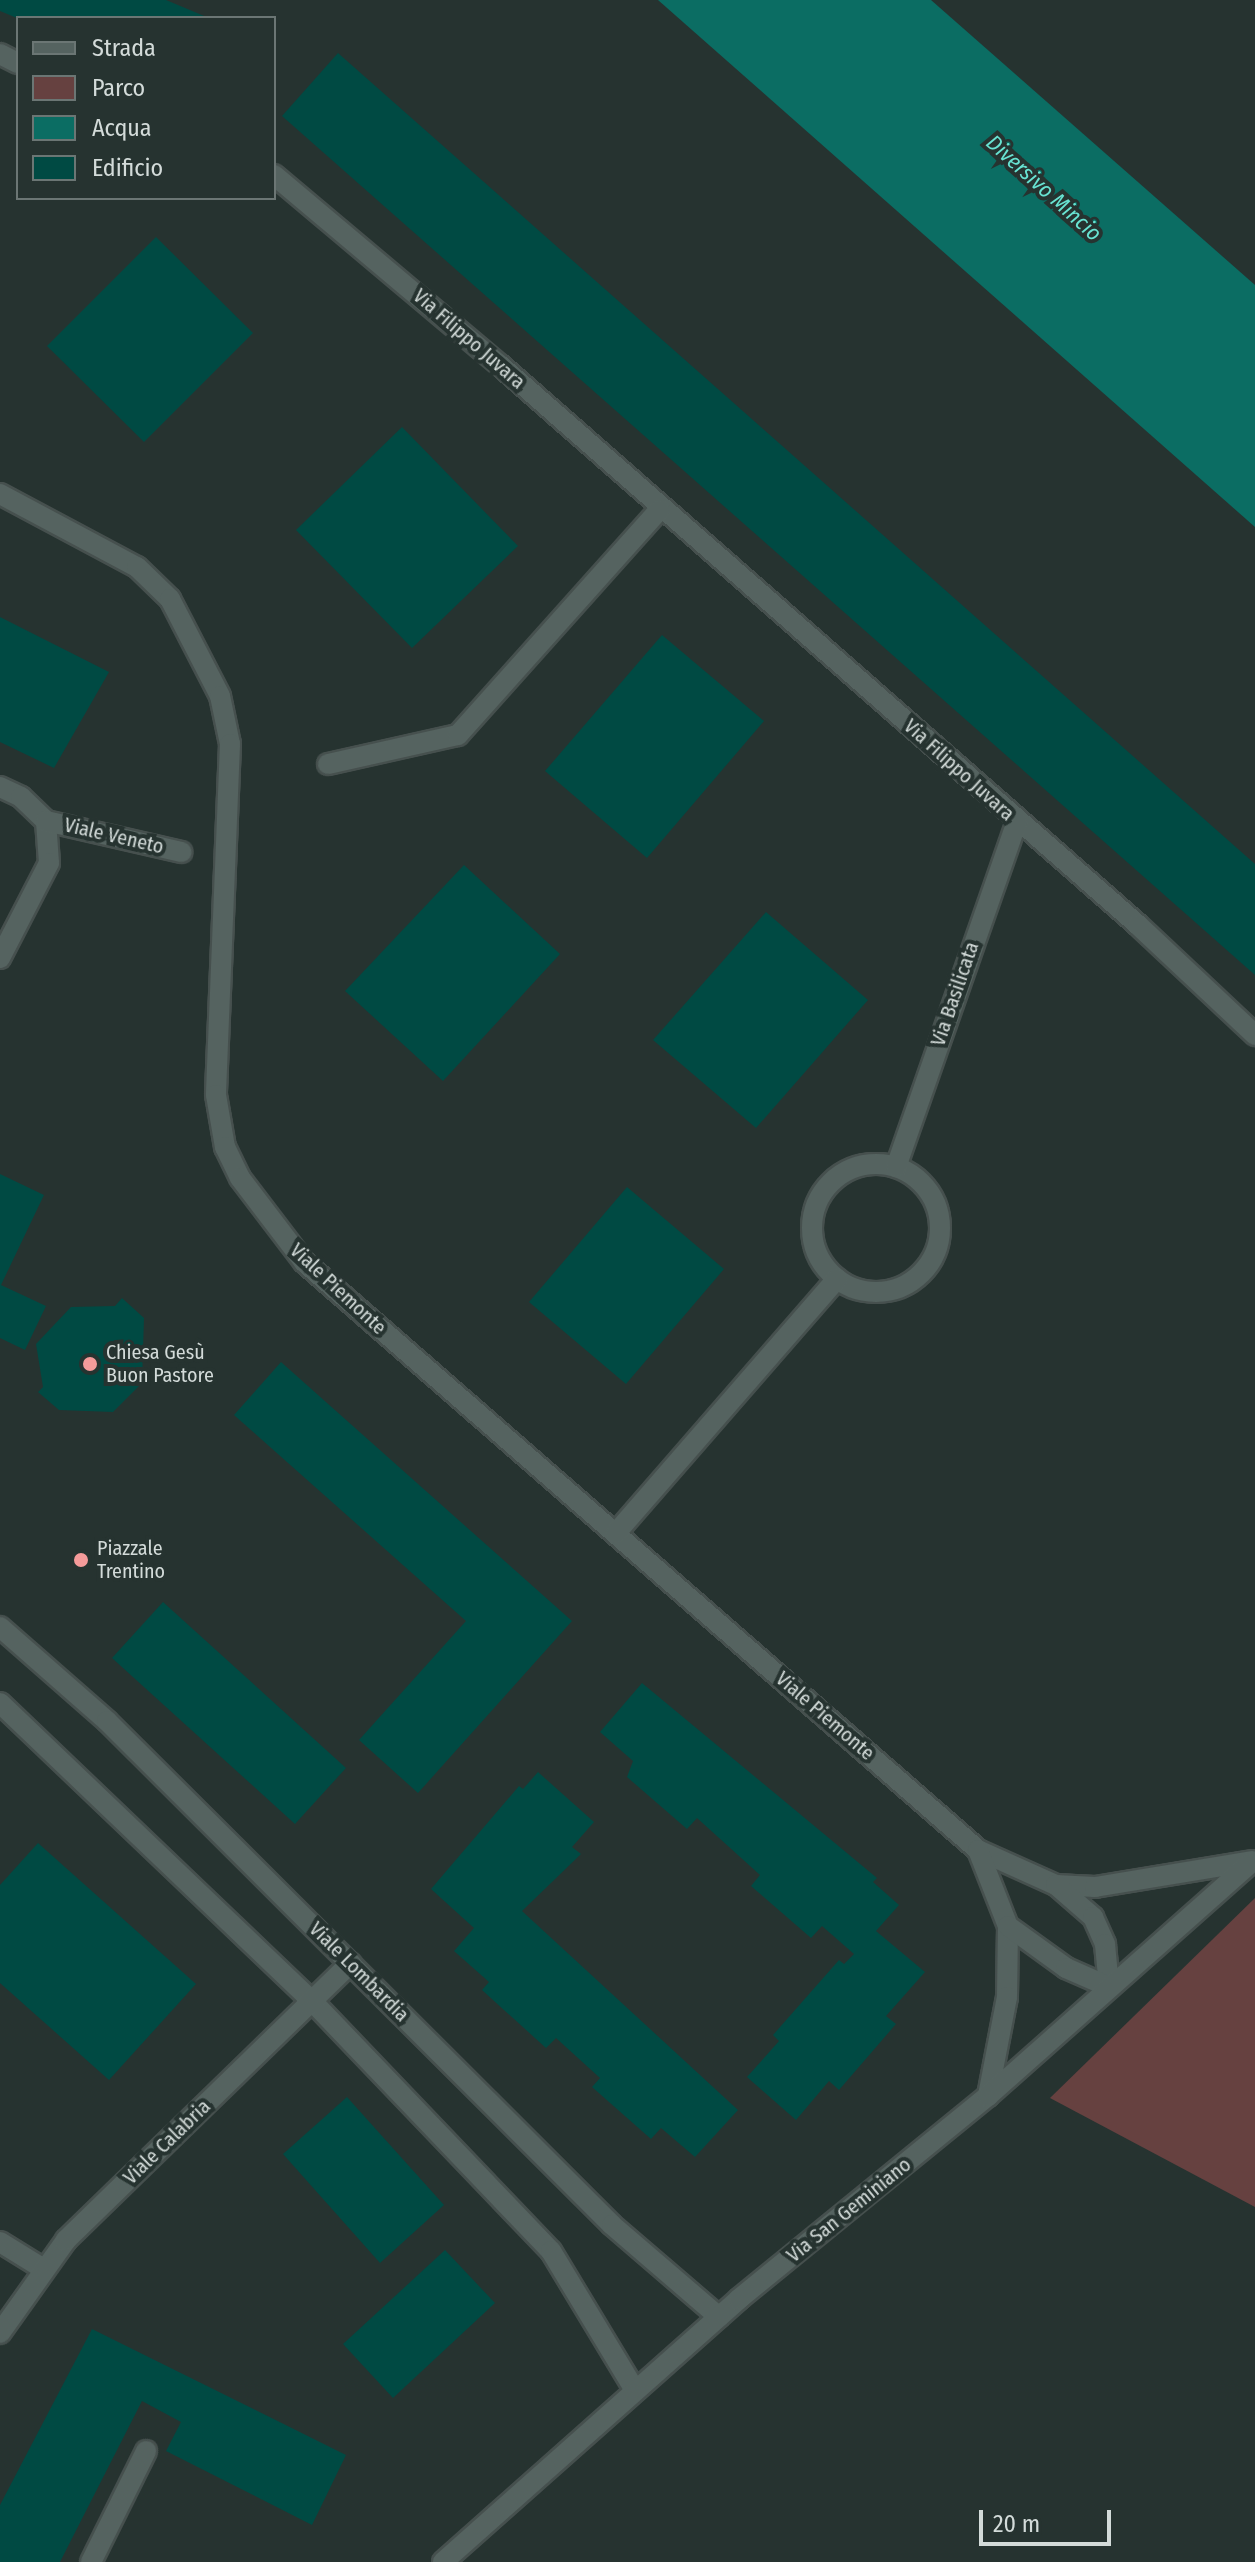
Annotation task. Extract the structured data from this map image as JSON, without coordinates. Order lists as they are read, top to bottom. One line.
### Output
{"streets":{"street":["Via Filippo Juvara","Viale Veneto","Via Basilicata","Viale Piemonte","Viale Lombardia","Viale Calabria","Via San Geminiano"]},"crossings":[["Via Filippo Juvara","Via Basilicata"],["Viale Piemonte","Via San Geminiano"],["Viale Lombardia","Viale Calabria"],["Viale Lombardia","Via San Geminiano"]],"water":["Diversivo Mincio"],"places":["Chiesa Gesù Buon Pastore","Piazzale Trentino"],"legend":["Strada","Parco","Acqua","Edificio"],"scale_bar":"20 m"}
